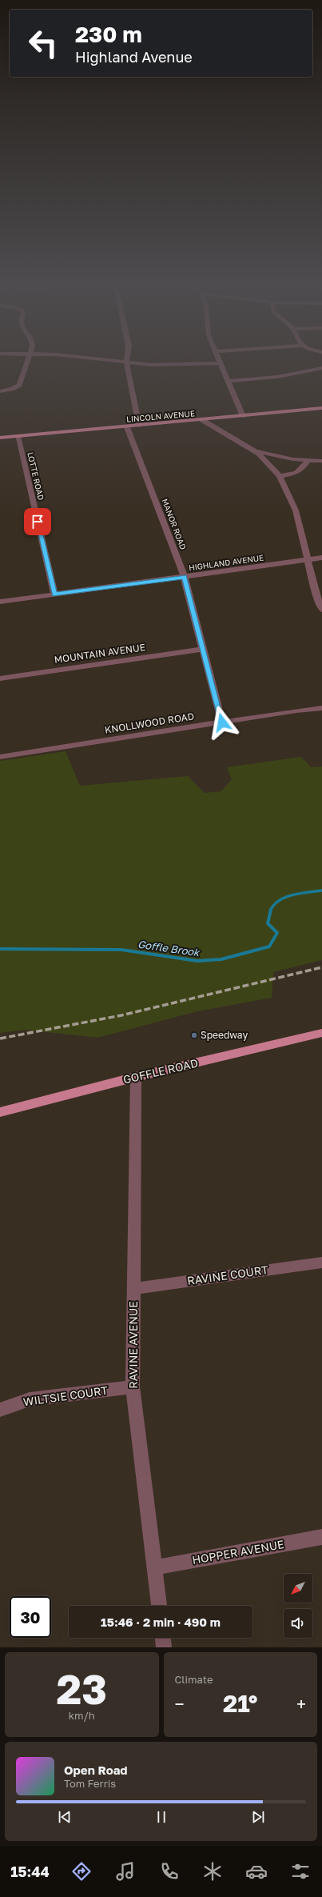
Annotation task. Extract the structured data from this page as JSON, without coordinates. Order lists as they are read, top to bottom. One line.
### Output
{"streets":{"main road":["LINCOLN AVENUE","GOFFLE ROAD"],"street":["LOTTE ROAD","MANOR ROAD","HIGHLAND AVENUE","MOUNTAIN AVENUE","KNOLLWOOD ROAD","RAVINE COURT","RAVINE AVENUE","WILTSIE COURT","HOPPER AVENUE"]},"crossings":[["LINCOLN AVENUE","LOTTE ROAD"],["LINCOLN AVENUE","MANOR ROAD"],["LOTTE ROAD","HIGHLAND AVENUE"],["MANOR ROAD","HIGHLAND AVENUE"],["MANOR ROAD","MOUNTAIN AVENUE"],["MANOR ROAD","KNOLLWOOD ROAD"],["GOFFLE ROAD","RAVINE AVENUE"],["RAVINE COURT","RAVINE AVENUE"],["RAVINE AVENUE","WILTSIE COURT"],["RAVINE AVENUE","HOPPER AVENUE"]],"water":["Goffle Brook"],"places":["Speedway"],"north":"bottom left","page":{"turn":["230 m","Highland Avenue"],"limit":"30","trip":"15:46 · 2 min · 490 m","tile":[["23","km/h"],"Climate"],"heat":["−","21°","+"],"song":["Open Road","Tom Ferris"],"tabs":"15:44"}}
